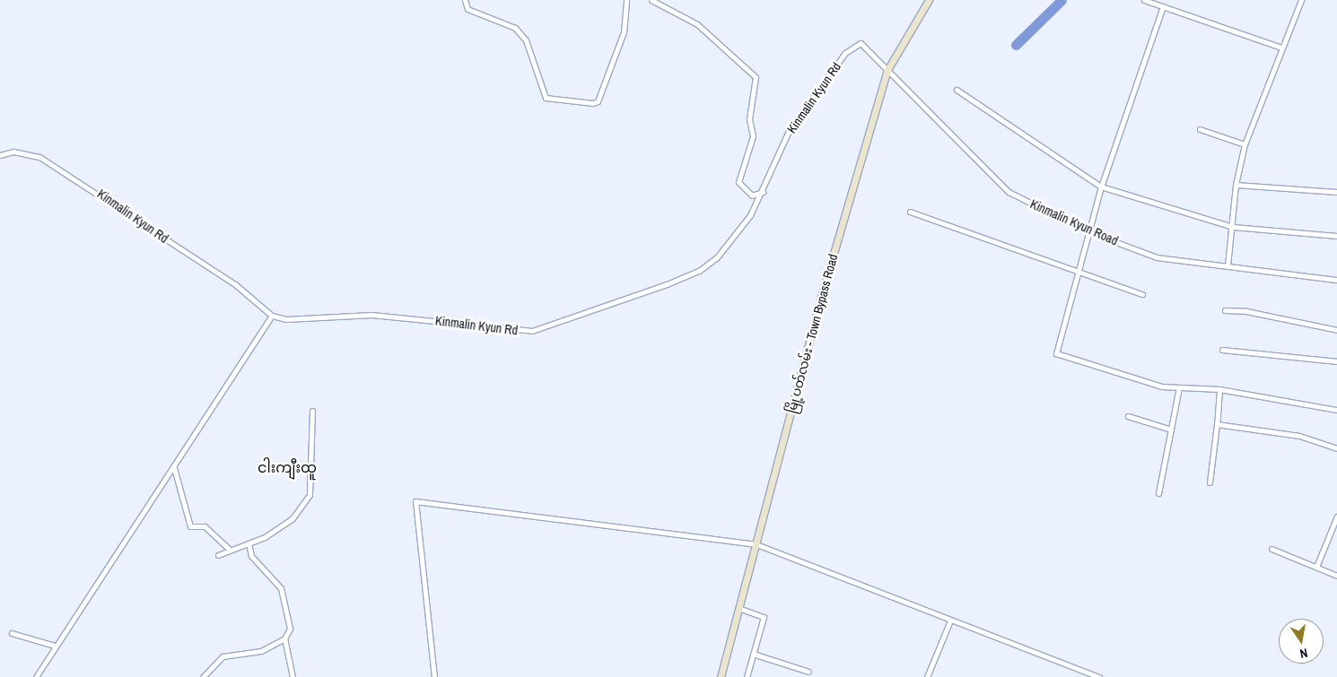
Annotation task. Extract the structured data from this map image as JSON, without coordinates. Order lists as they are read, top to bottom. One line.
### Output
{"streets":{"main road":["မြို့ပတ်လမ်း - Town Bypass Road"],"street":["Kinmalin Kyun Rd","Kinmalin Kyun Road"]},"crossings":[["Kinmalin Kyun Rd","Kinmalin Kyun Road"],["Kinmalin Kyun Rd","မြို့ပတ်လမ်း - Town Bypass Road"],["Kinmalin Kyun Road","မြို့ပတ်လမ်း - Town Bypass Road"]],"districts":["ငါးကျီးထူ"],"north":"bottom"}
